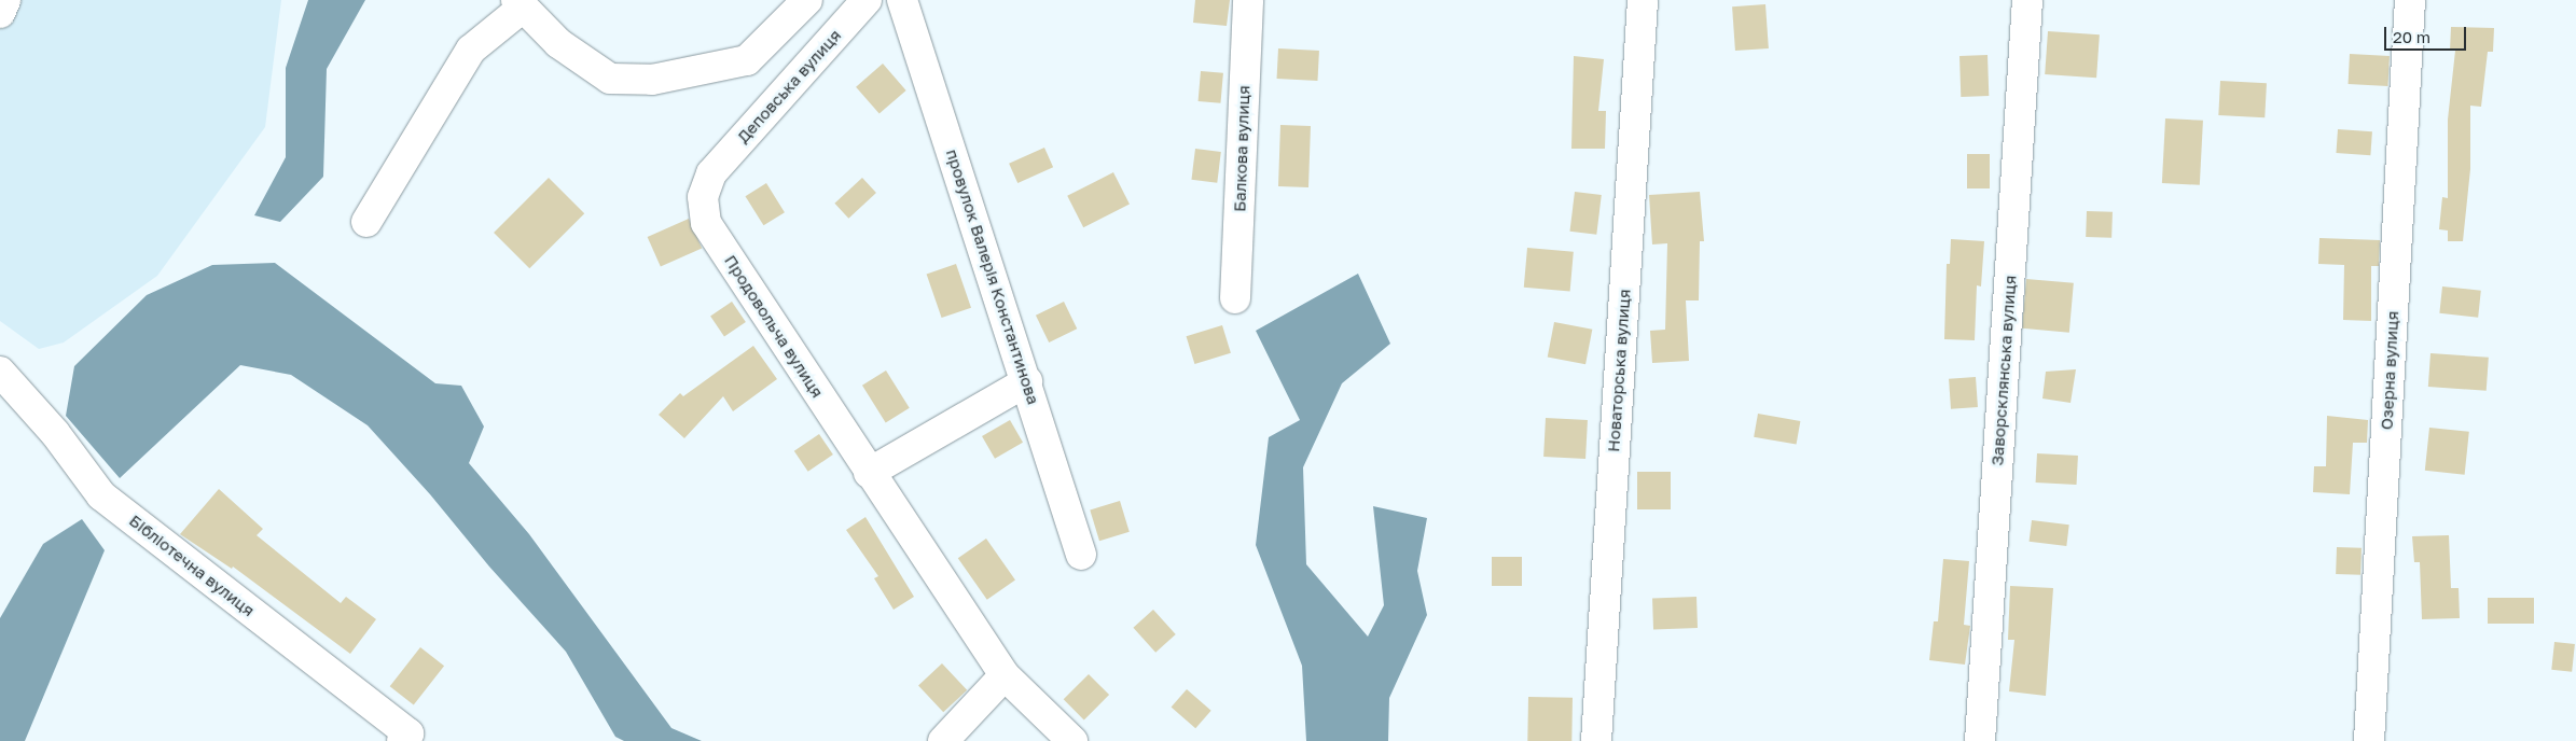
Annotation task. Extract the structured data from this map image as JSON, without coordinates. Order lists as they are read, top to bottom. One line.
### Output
{"streets":{"street":["Деповська вулиця","Балкова вулиця","провулок Валерія Константинова","Продовольча вулиця","Новаторська вулиця","Заворсклянська вулиця","Озерна вулиця","Бібліотечна вулиця"]},"crossings":[["Деповська вулиця","Продовольча вулиця"]],"scale_bar":"20 m"}
